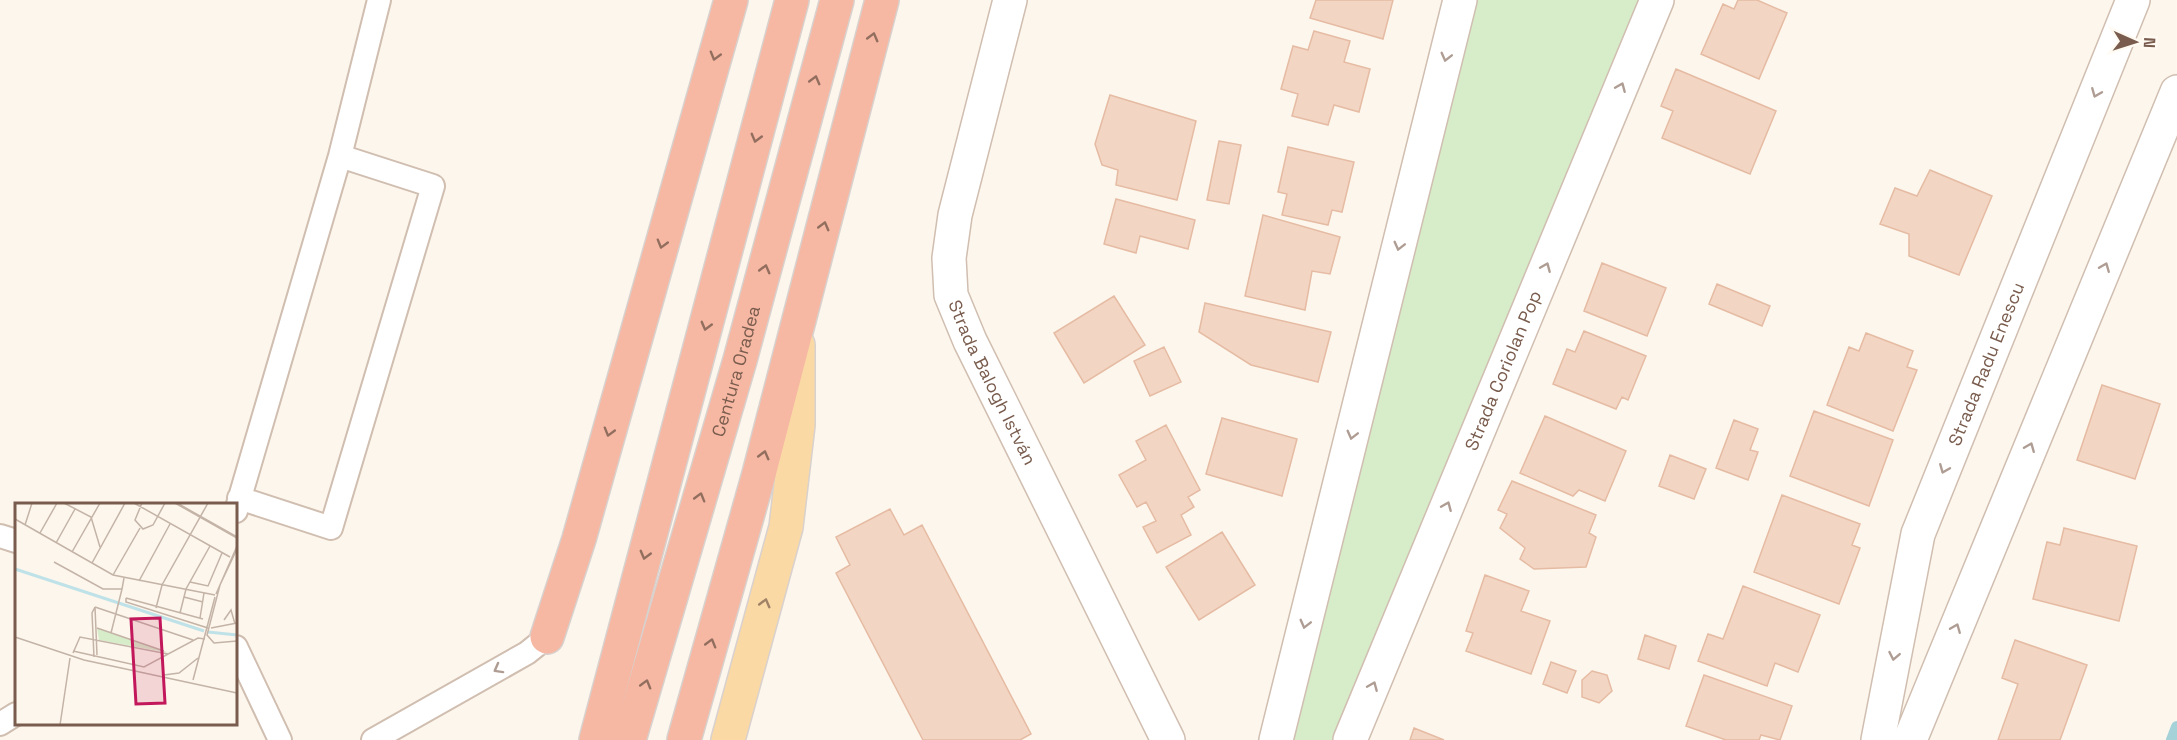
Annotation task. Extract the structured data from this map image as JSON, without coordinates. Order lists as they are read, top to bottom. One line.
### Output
{"streets":{"highway":["Centura Oradea"],"street":["Strada Radu Enescu","Strada Coriolan Pop","Strada Balogh István"]},"north":"right"}
